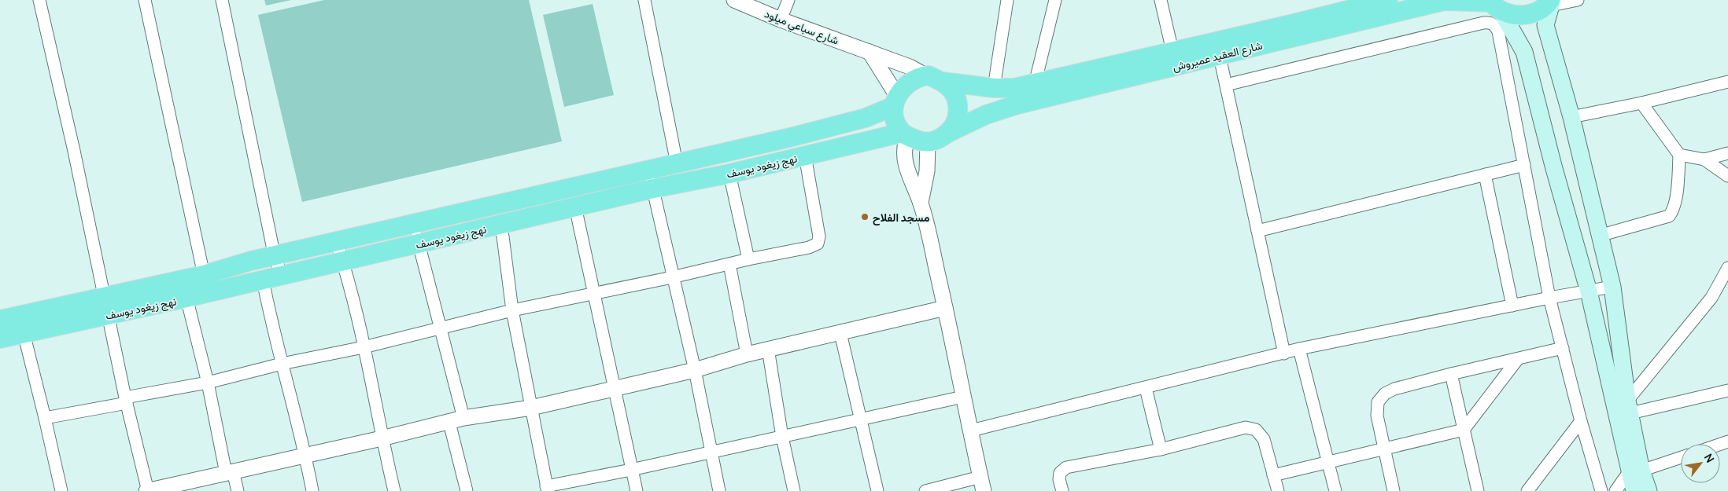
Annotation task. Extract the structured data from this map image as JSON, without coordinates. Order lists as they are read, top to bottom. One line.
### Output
{"streets":{"main road":["شارع العقيد عميروش","نهج زيغود يوسف"],"street":["شارع سباعي ميلود"]},"crossings":[["شارع سباعي ميلود","شارع العقيد عميروش"],["شارع سباعي ميلود","نهج زيغود يوسف"],["شارع العقيد عميروش","نهج زيغود يوسف"]],"places":["مسجد الفلاح"],"north":"top right"}
